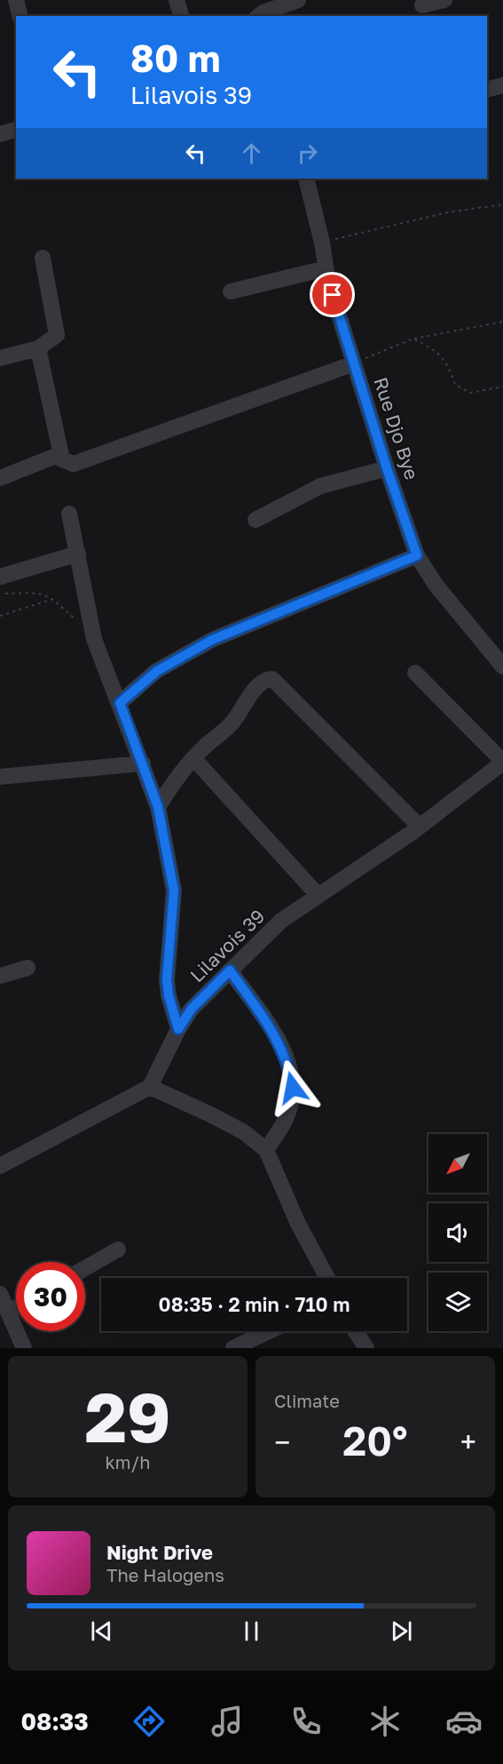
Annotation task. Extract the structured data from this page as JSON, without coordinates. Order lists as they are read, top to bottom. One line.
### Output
{"streets":{"street":["Rue Djo Bye","Lilavois 39"]},"north":"bottom left","page":{"turn":["80 m","Lilavois 39"],"limit":"30","trip":"08:35 · 2 min · 710 m","tile":[["29","km/h"],"Climate"],"heat":["−","20°","+"],"song":["Night Drive","The Halogens"],"tabs":"08:33"}}
